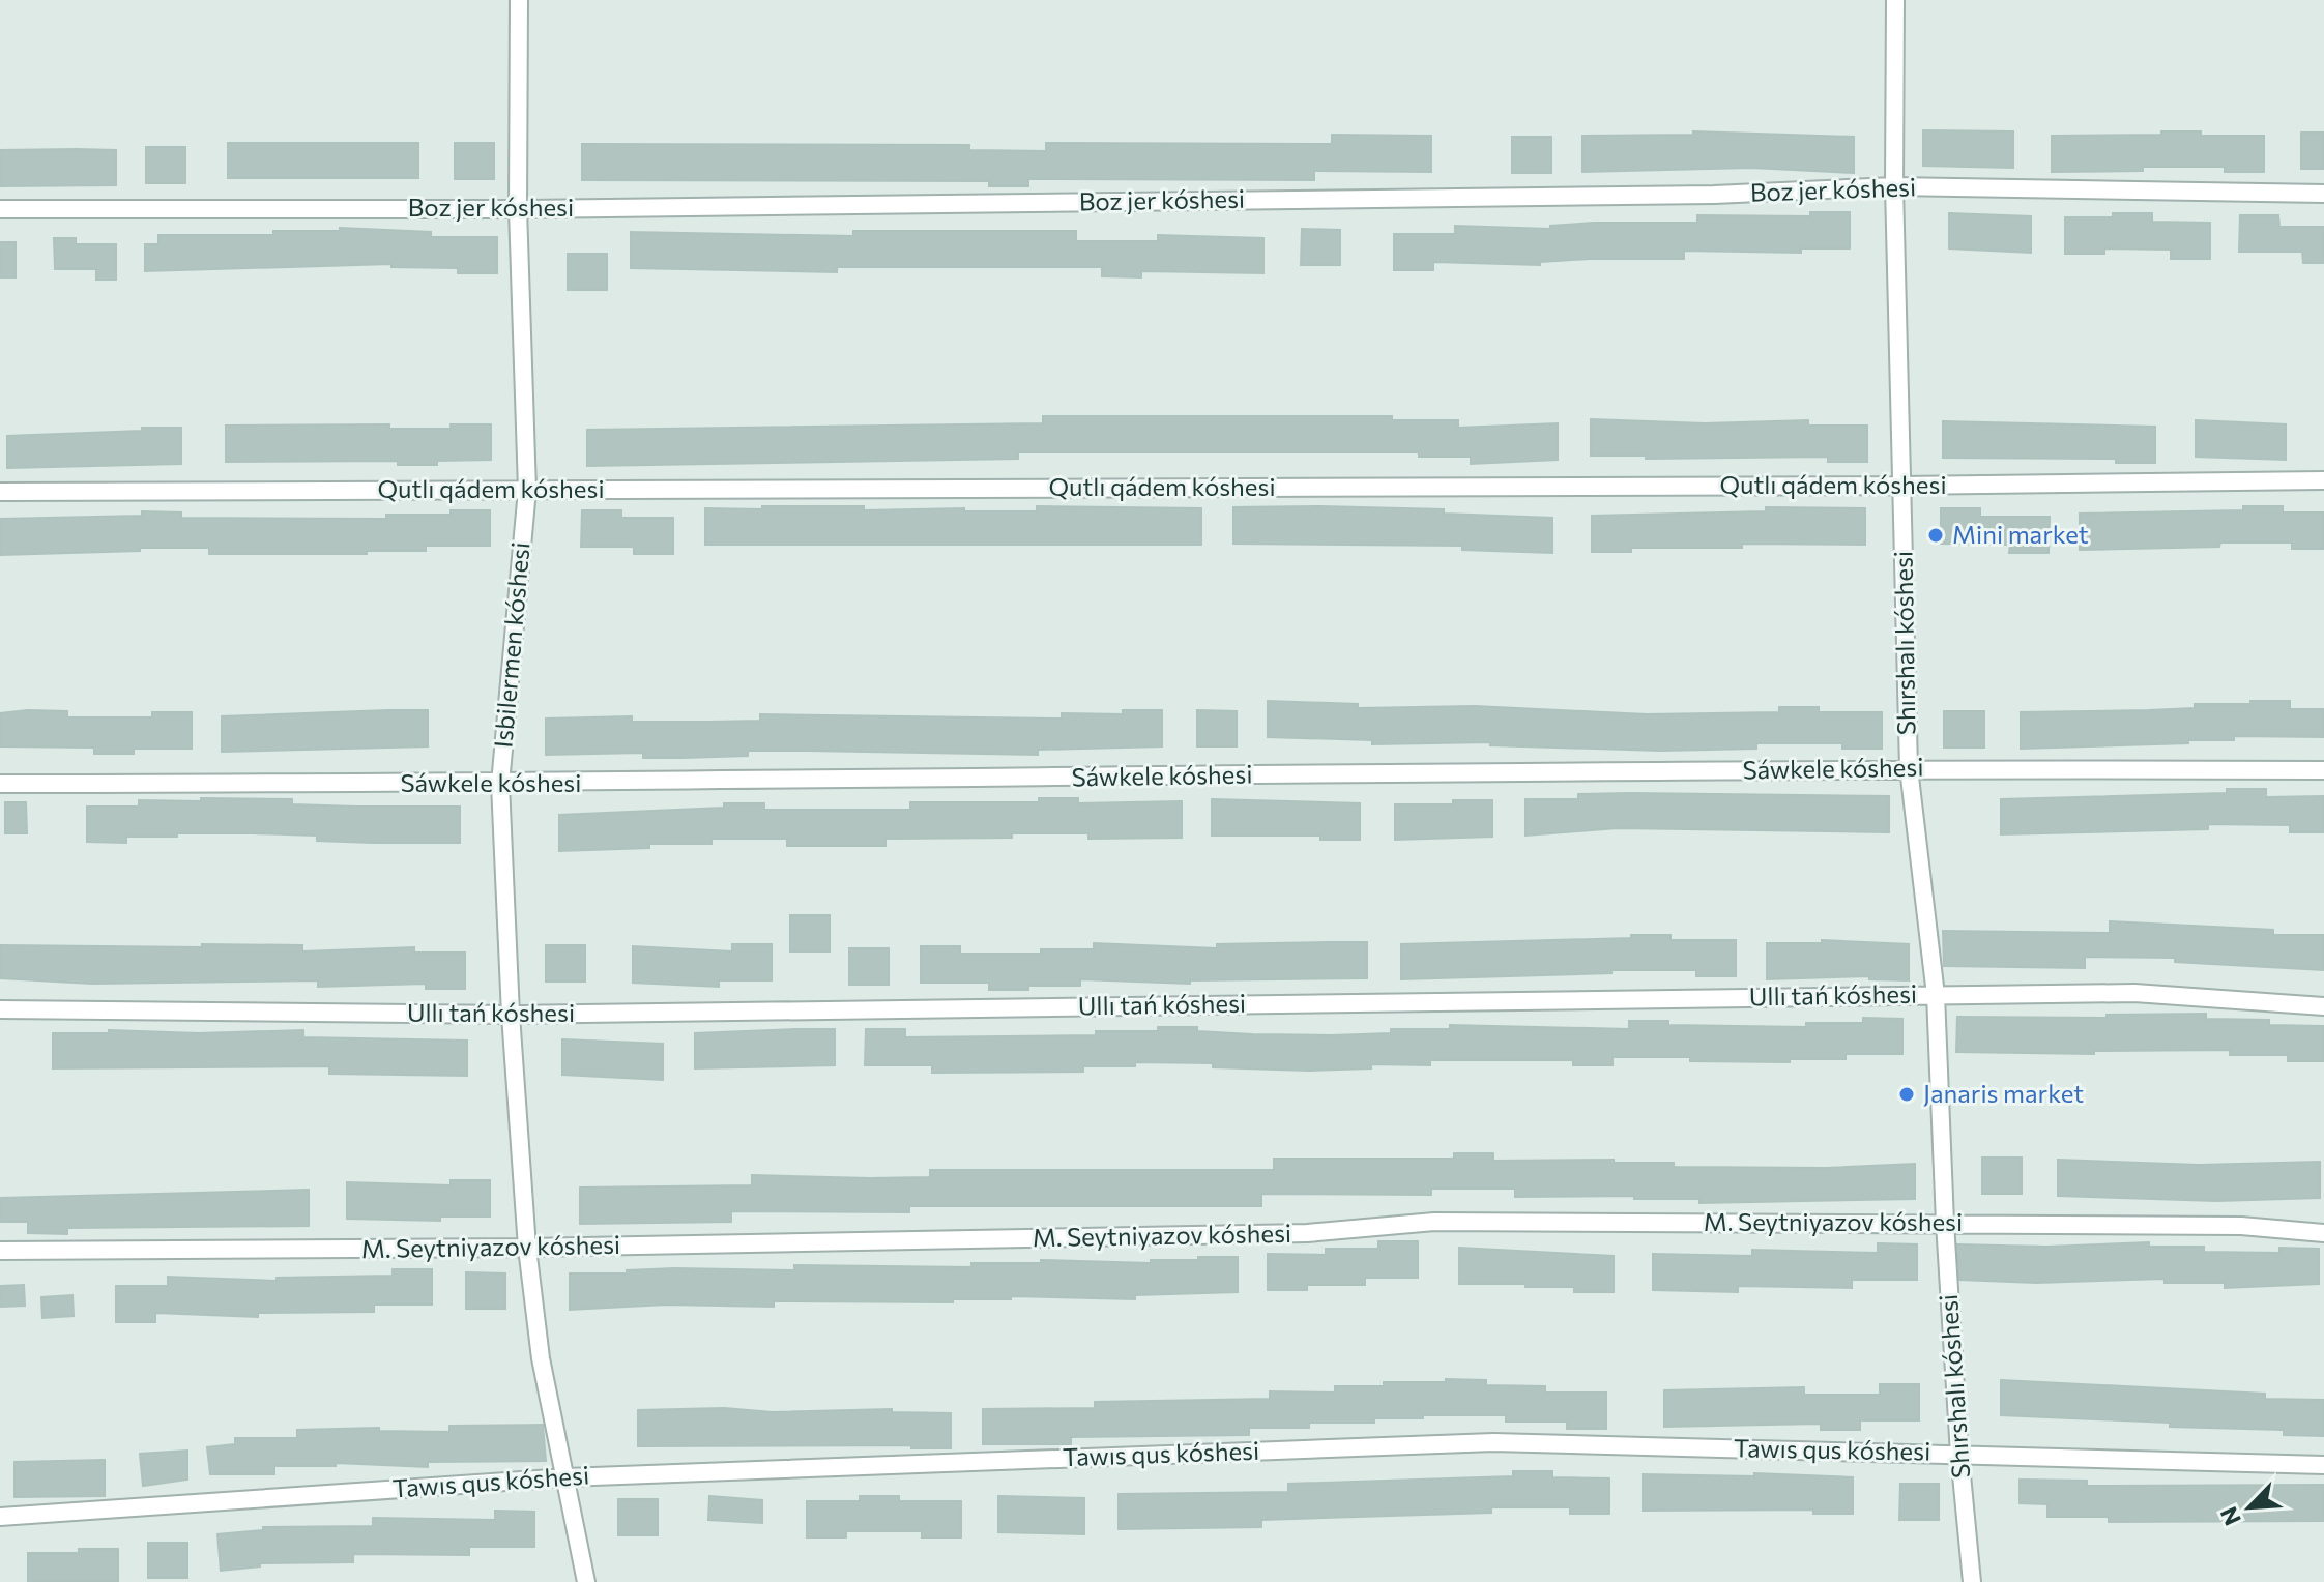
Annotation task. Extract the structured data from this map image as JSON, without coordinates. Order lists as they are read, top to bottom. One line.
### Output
{"streets":{"street":["Boz jer kóshesi","Qutlı qádem kóshesi","Shırshalı kóshesi","Isbilermen kóshesi","Sáwkele kóshesi","Ullı tań kóshesi","M. Seytniyazov kóshesi","Tawıs qus kóshesi"]},"crossings":[["Boz jer kóshesi","Shırshalı kóshesi"],["Boz jer kóshesi","Isbilermen kóshesi"],["Qutlı qádem kóshesi","Shırshalı kóshesi"],["Qutlı qádem kóshesi","Isbilermen kóshesi"],["Shırshalı kóshesi","Sáwkele kóshesi"],["Shırshalı kóshesi","Ullı tań kóshesi"],["Shırshalı kóshesi","M. Seytniyazov kóshesi"],["Shırshalı kóshesi","Tawıs qus kóshesi"],["Isbilermen kóshesi","Sáwkele kóshesi"],["Isbilermen kóshesi","Ullı tań kóshesi"],["Isbilermen kóshesi","M. Seytniyazov kóshesi"],["Isbilermen kóshesi","Tawıs qus kóshesi"]],"places":["Mini market","Janaris market"],"north":"bottom left"}
